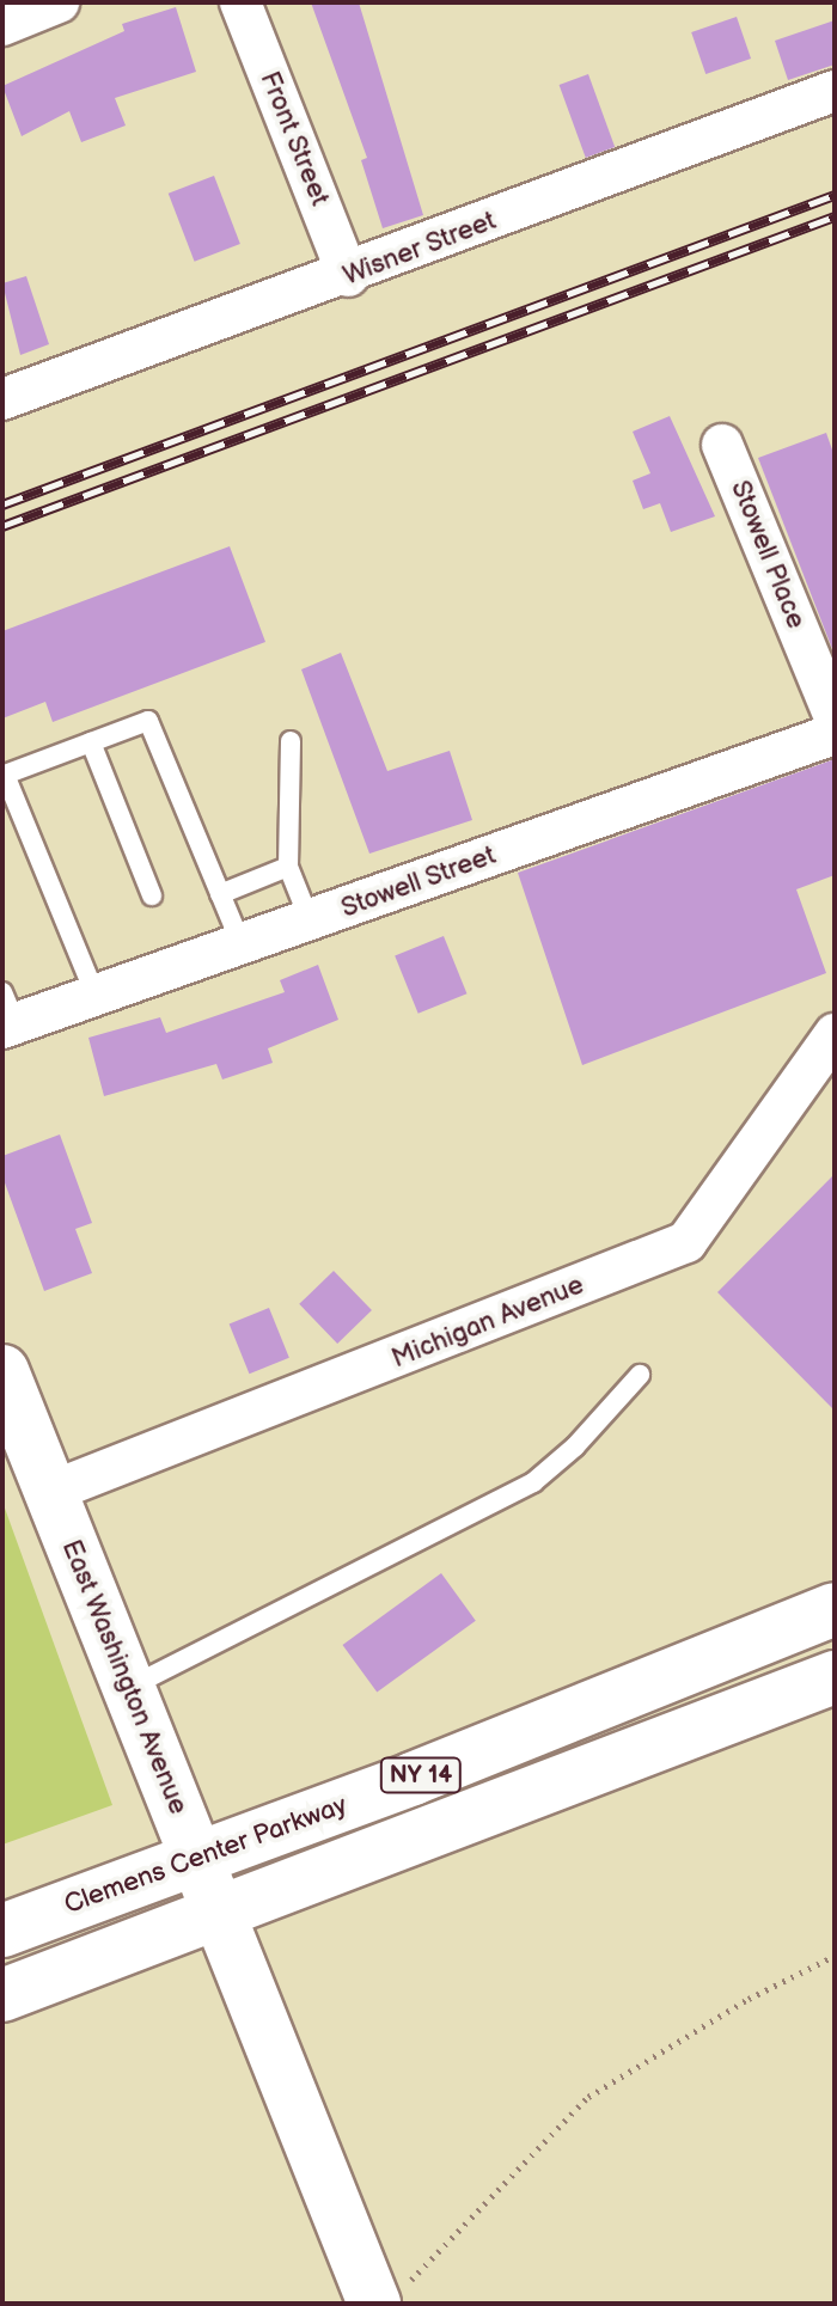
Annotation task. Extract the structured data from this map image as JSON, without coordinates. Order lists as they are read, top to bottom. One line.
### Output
{"streets":{"main road":["East Washington Avenue","NY 14","Clemens Center Parkway"],"street":["Front Street","Wisner Street","Stowell Place","Stowell Street","Michigan Avenue"]},"crossings":[["Front Street","Wisner Street"],["Michigan Avenue","East Washington Avenue"],["East Washington Avenue","NY 14"],["East Washington Avenue","Clemens Center Parkway"]]}
